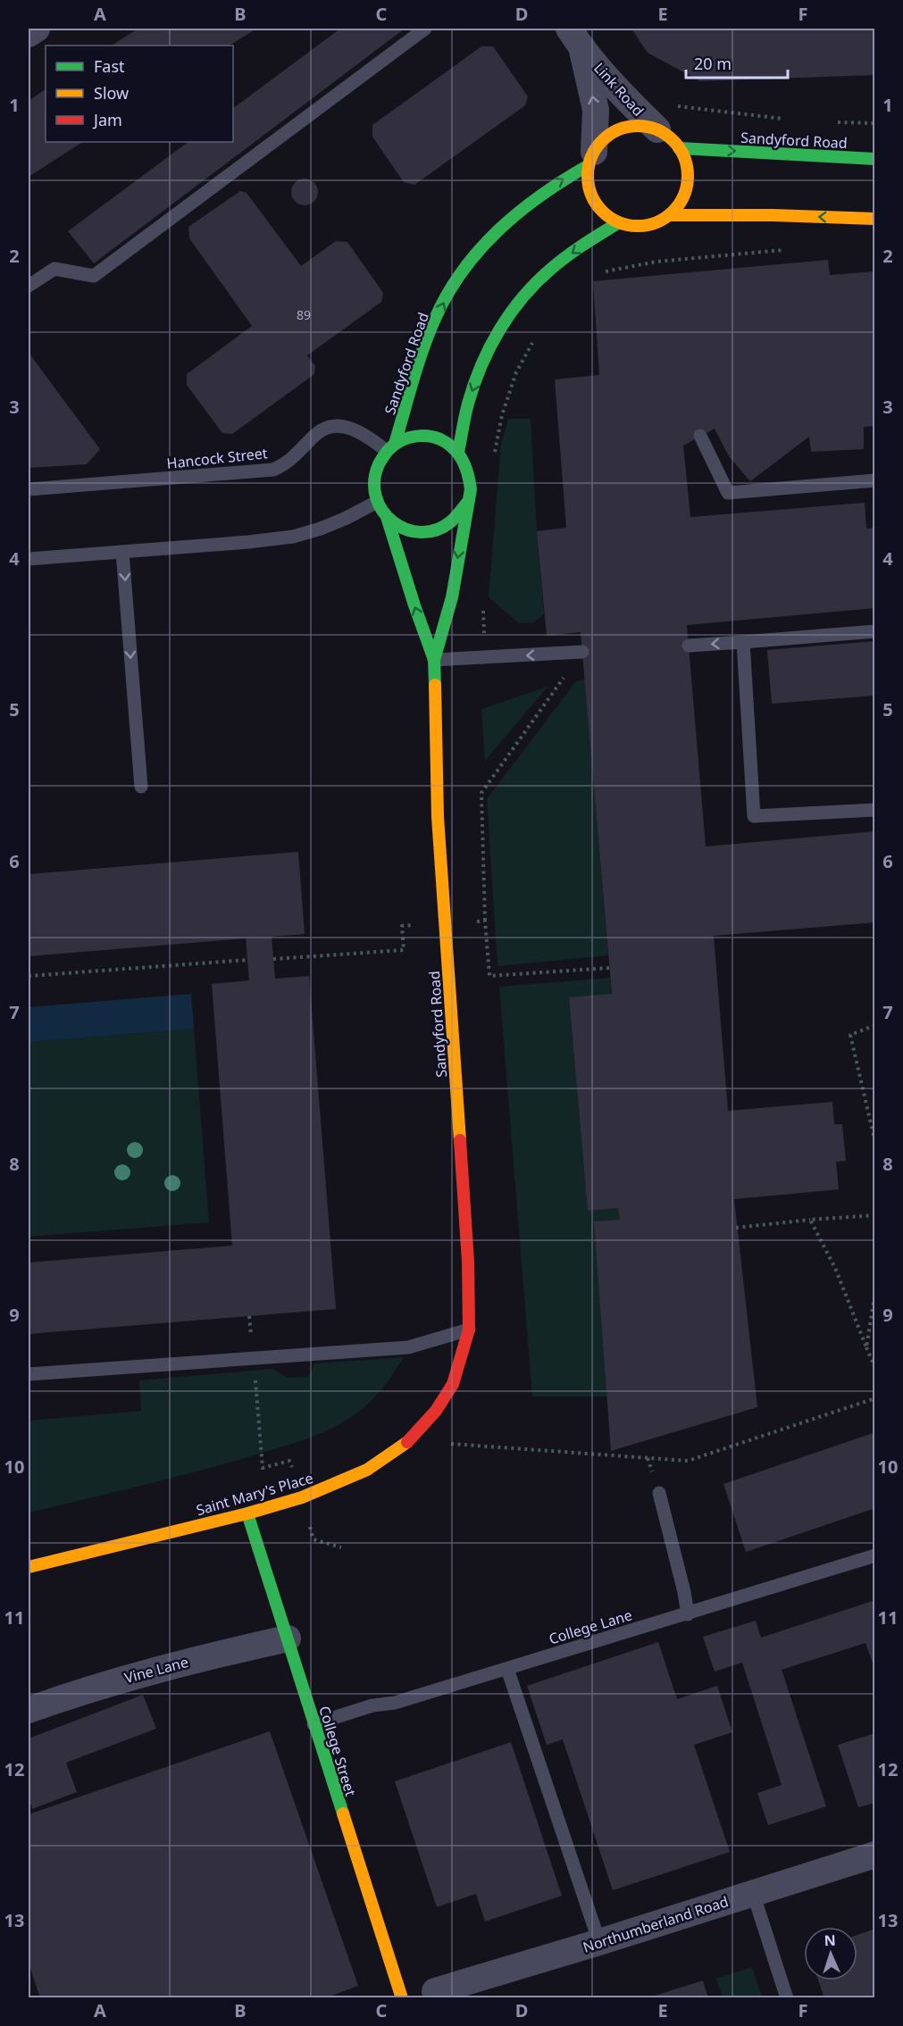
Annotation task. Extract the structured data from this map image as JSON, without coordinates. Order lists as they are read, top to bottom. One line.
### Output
{"streets":{"main road":["Sandyford Road","Saint Mary's Place","College Street"],"street":["Link Road","Vine Lane","Northumberland Road"],"lane":["Hancock Street","College Lane"]},"crossings":[["Link Road","Sandyford Road"],["Sandyford Road","Hancock Street"],["Sandyford Road","Saint Mary's Place"],["Saint Mary's Place","College Street"],["College Lane","College Street"],["Vine Lane","College Street"]],"one_way":["Link Road"],"house_numbers":["89"],"legend":["Fast","Slow","Jam"],"scale_bar":"20 m","north":"top","grid":{"columns":["A","B","C","D","E","F"],"rows":["1","2","3","4","5","6","7","8","9","10","11","12","13"]}}
